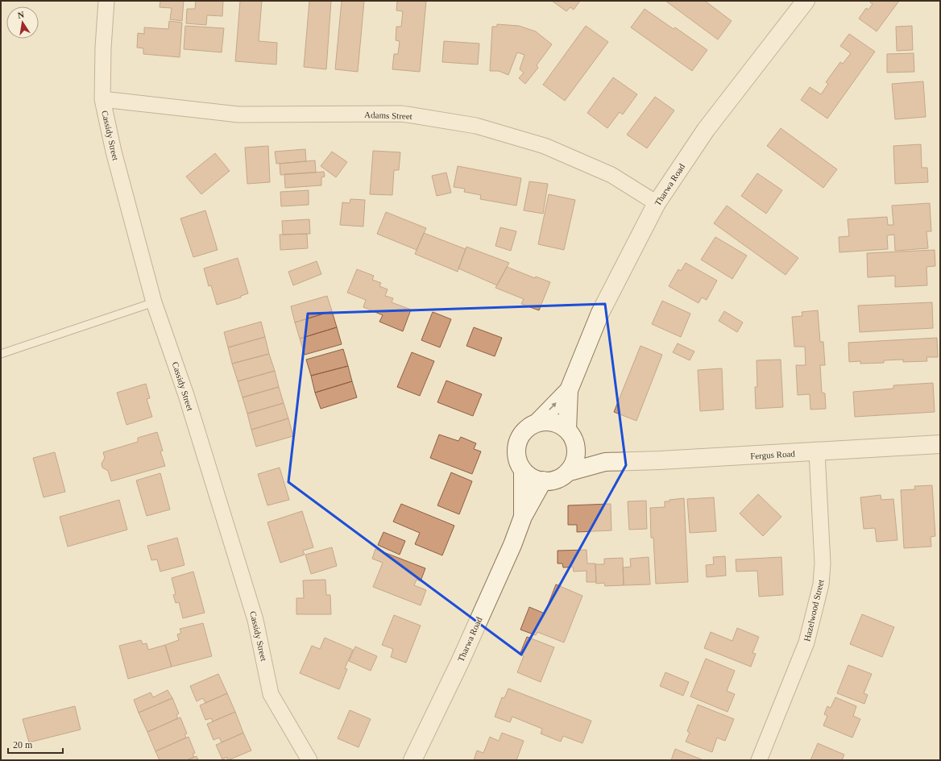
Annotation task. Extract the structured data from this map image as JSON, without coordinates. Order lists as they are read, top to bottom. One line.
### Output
{"streets":{"street":["Adams Street","Cassidy Street","Tharwa Road","Fergus Road","Hazelwood Street"]},"crossings":[["Adams Street","Cassidy Street"],["Adams Street","Tharwa Road"],["Tharwa Road","Fergus Road"],["Fergus Road","Hazelwood Street"]],"scale_bar":"20 m","north":"top"}
